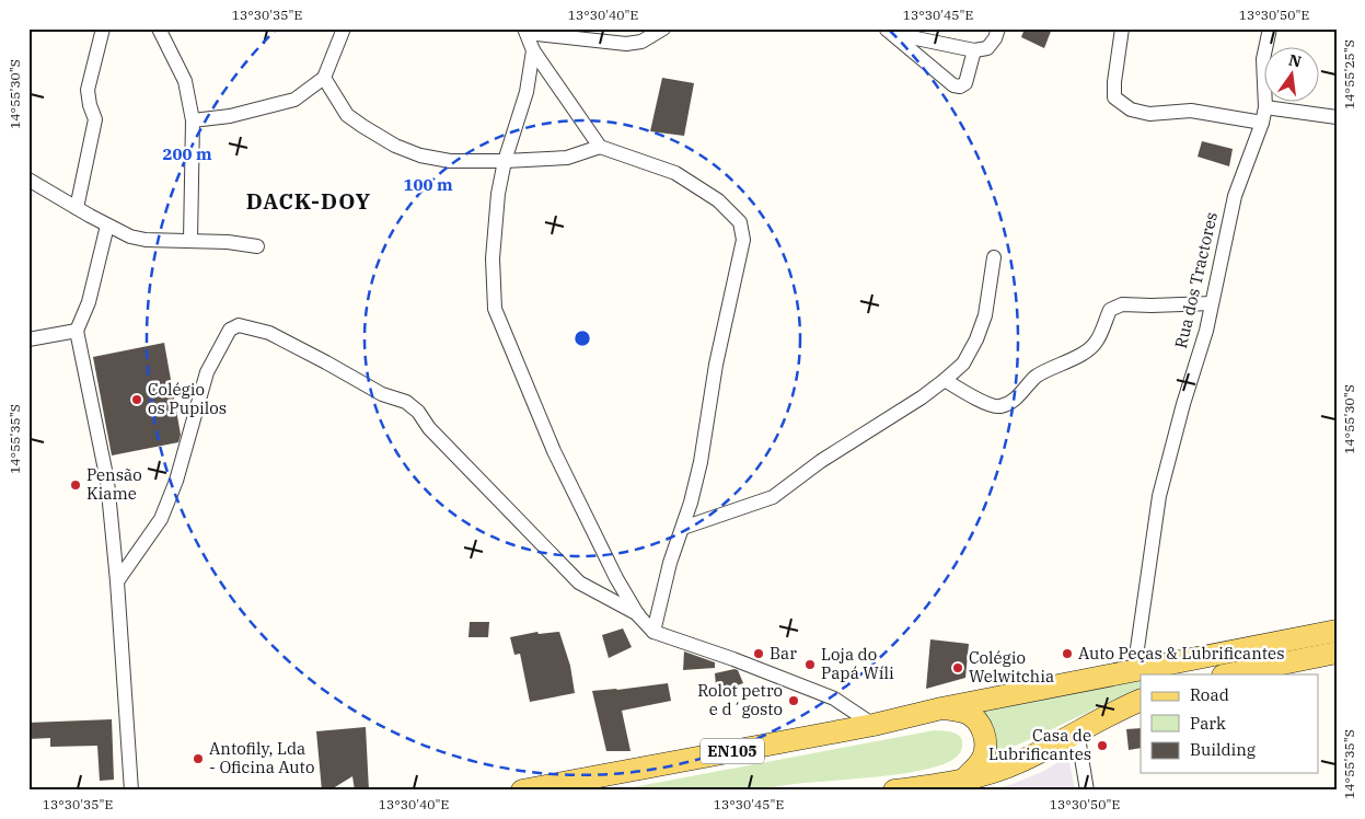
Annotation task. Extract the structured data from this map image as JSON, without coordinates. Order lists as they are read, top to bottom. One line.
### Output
{"streets":{"main road":["EN105"],"street":["Rua dos Tractores"]},"crossings":[["Rua dos Tractores","EN105"]],"districts":["DACK-DOY"],"places":["Colégio os Pupilos","Pensão Kiame","Bar","Auto Peças & Lubrificantes","Loja do Papá Wíli","Colégio Welwitchia","Rolot petro e d´gosto","Casa de Lubrificantes","Antofily, Lda - Oficina Auto"],"legend":["Road","Park","Building"],"north":"top","coordinates":["13°30'35\"E","13°30'40\"E","13°30'45\"E","13°30'50\"E","14°55'25\"S","14°55'30\"S","14°55'35\"S"],"rings":["200 m","100 m"]}
